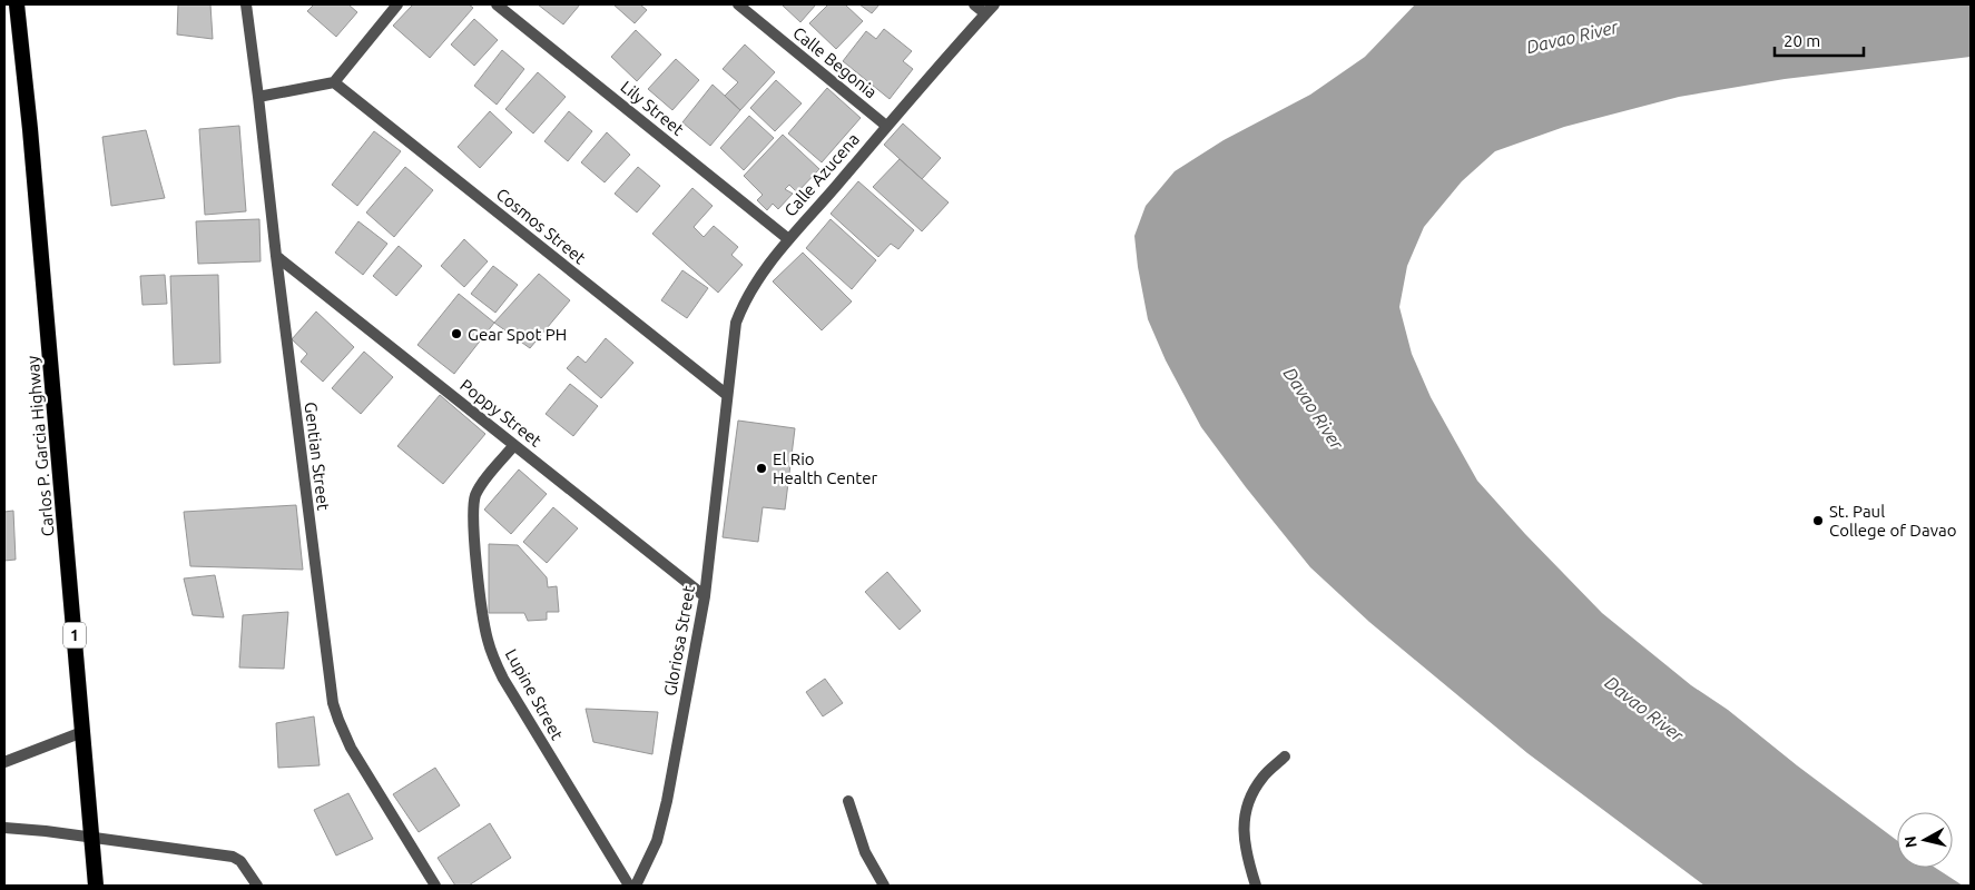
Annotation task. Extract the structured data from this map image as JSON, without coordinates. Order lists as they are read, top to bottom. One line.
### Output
{"streets":{"highway":["Carlos P. Garcia Highway","1"],"street":["Calle Begonia","Lily Street","Calle Azucena","Cosmos Street","Poppy Street","Gentian Street","Gloriosa Street","Lupine Street"]},"crossings":[["Calle Begonia","Calle Azucena"],["Lily Street","Calle Azucena"],["Calle Azucena","Cosmos Street"],["Calle Azucena","Gloriosa Street"],["Cosmos Street","Gloriosa Street"],["Poppy Street","Gentian Street"],["Poppy Street","Gloriosa Street"],["Poppy Street","Lupine Street"]],"water":["Davao River"],"places":["Gear Spot PH","El Rio Health Center","St. Paul College of Davao"],"scale_bar":"20 m","north":"left"}
